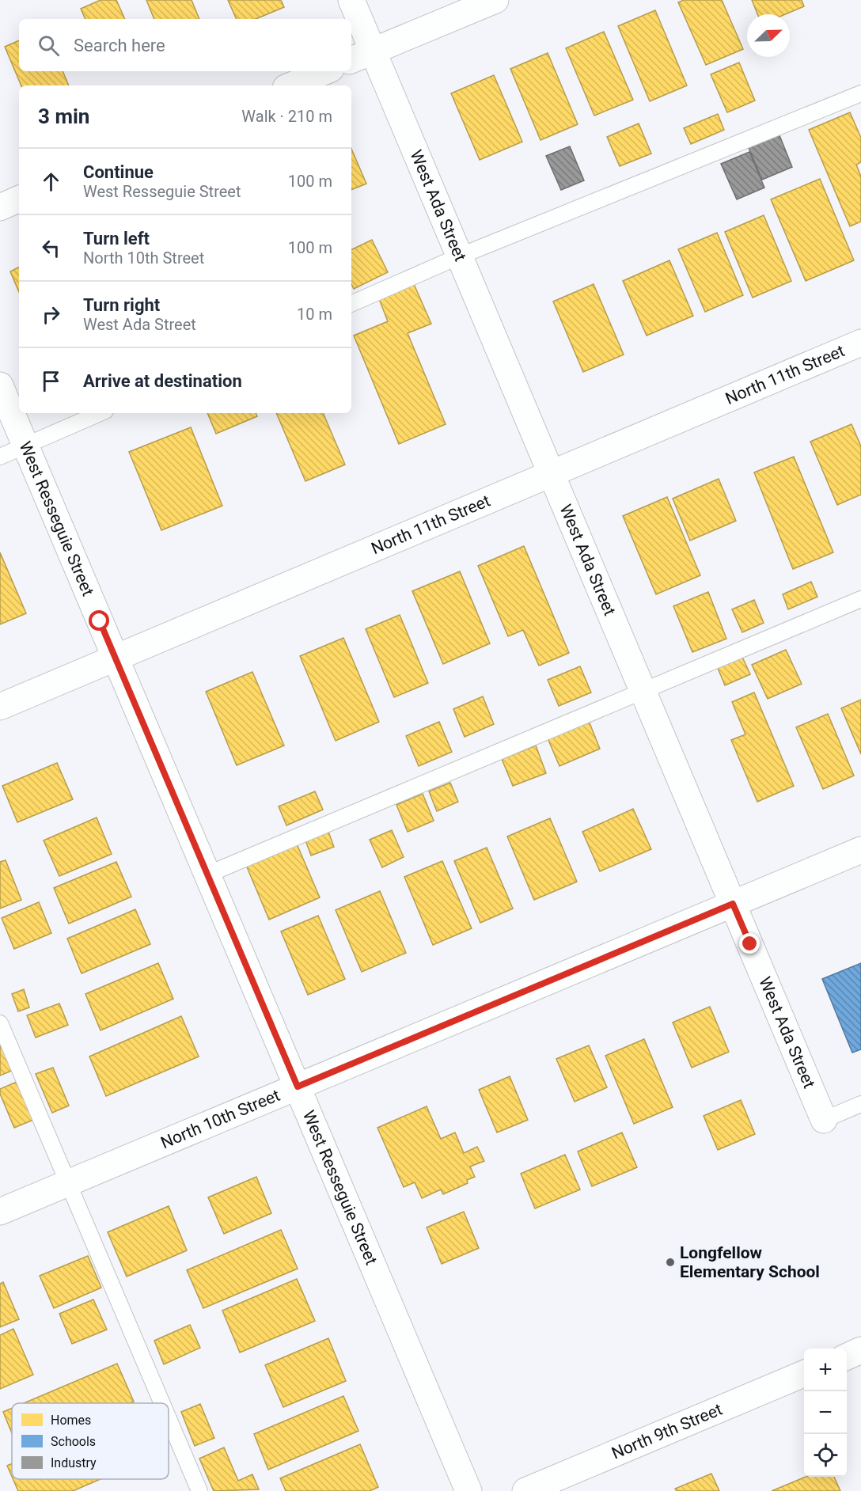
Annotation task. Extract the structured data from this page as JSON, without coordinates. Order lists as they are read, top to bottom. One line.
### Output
{"streets":{"street":["West Ada Street","North 11th Street","West Resseguie Street","North 10th Street","North 9th Street"]},"crossings":[["West Ada Street","North 11th Street"],["West Ada Street","North 10th Street"],["North 11th Street","West Resseguie Street"],["West Resseguie Street","North 10th Street"]],"places":["Longfellow Elementary School"],"legend":["Homes","Schools","Industry"],"north":"top right","page":{"search":"Search here","heading":["3 min","Walk · 210 m"],"list":[["Continue","West Resseguie Street","100 m"],["Turn left","North 10th Street","100 m"],["Turn right","West Ada Street","10 m"],"Arrive at destination"],"map_buttons":["+","−"]}}
